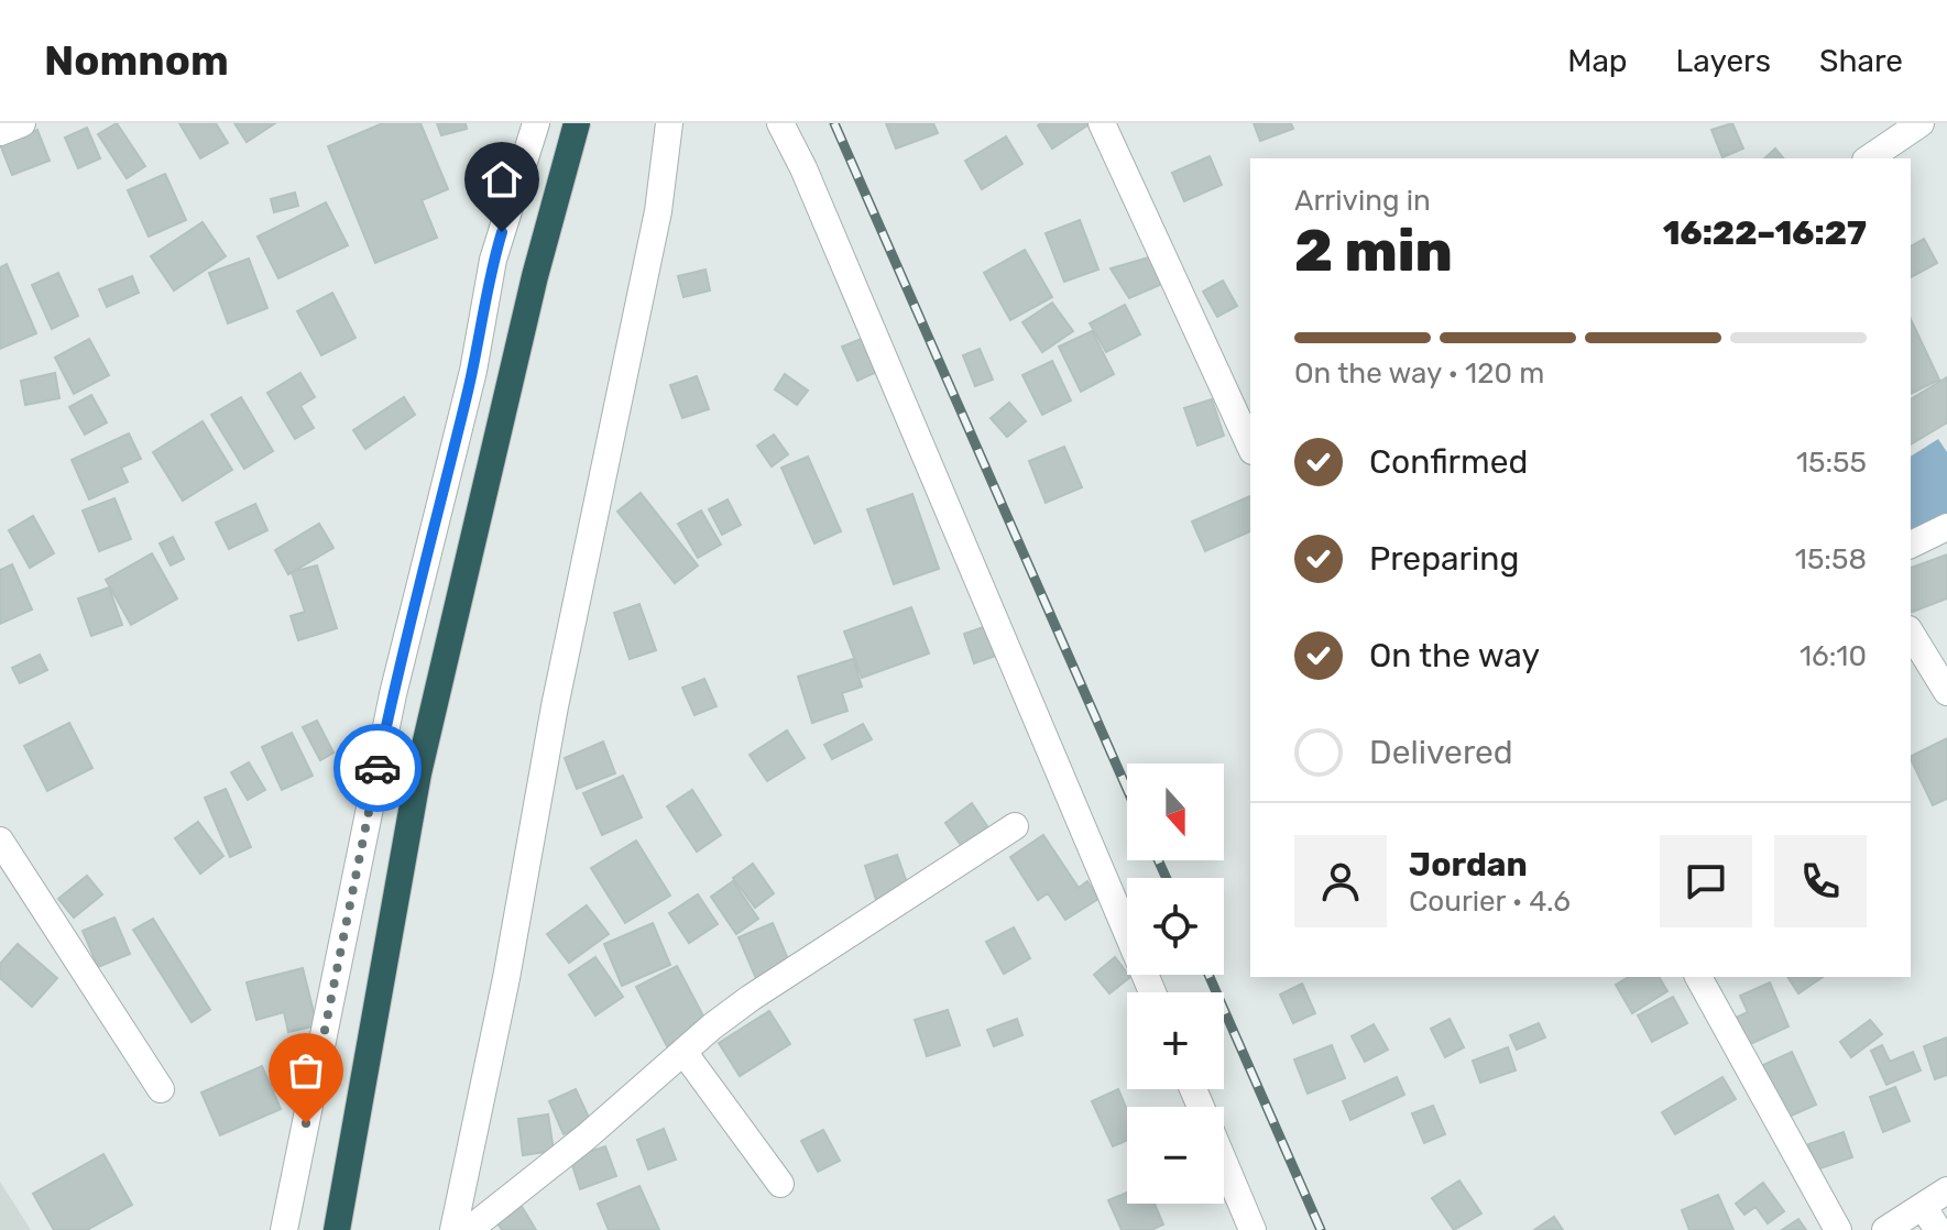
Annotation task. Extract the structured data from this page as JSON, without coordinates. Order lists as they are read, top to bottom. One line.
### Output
{"north":"bottom","page":{"header":"Nomnom","nav":["Map","Layers","Share"],"heading":["2 min","Arriving in","16:22–16:27"],"panel":["Jordan","Courier · 4.6"],"bar":"On the way · 120 m","list":[["Confirmed","15:55"],["Preparing","15:58"],["On the way","16:10"],"Delivered"],"map_buttons":["+","−"]}}
